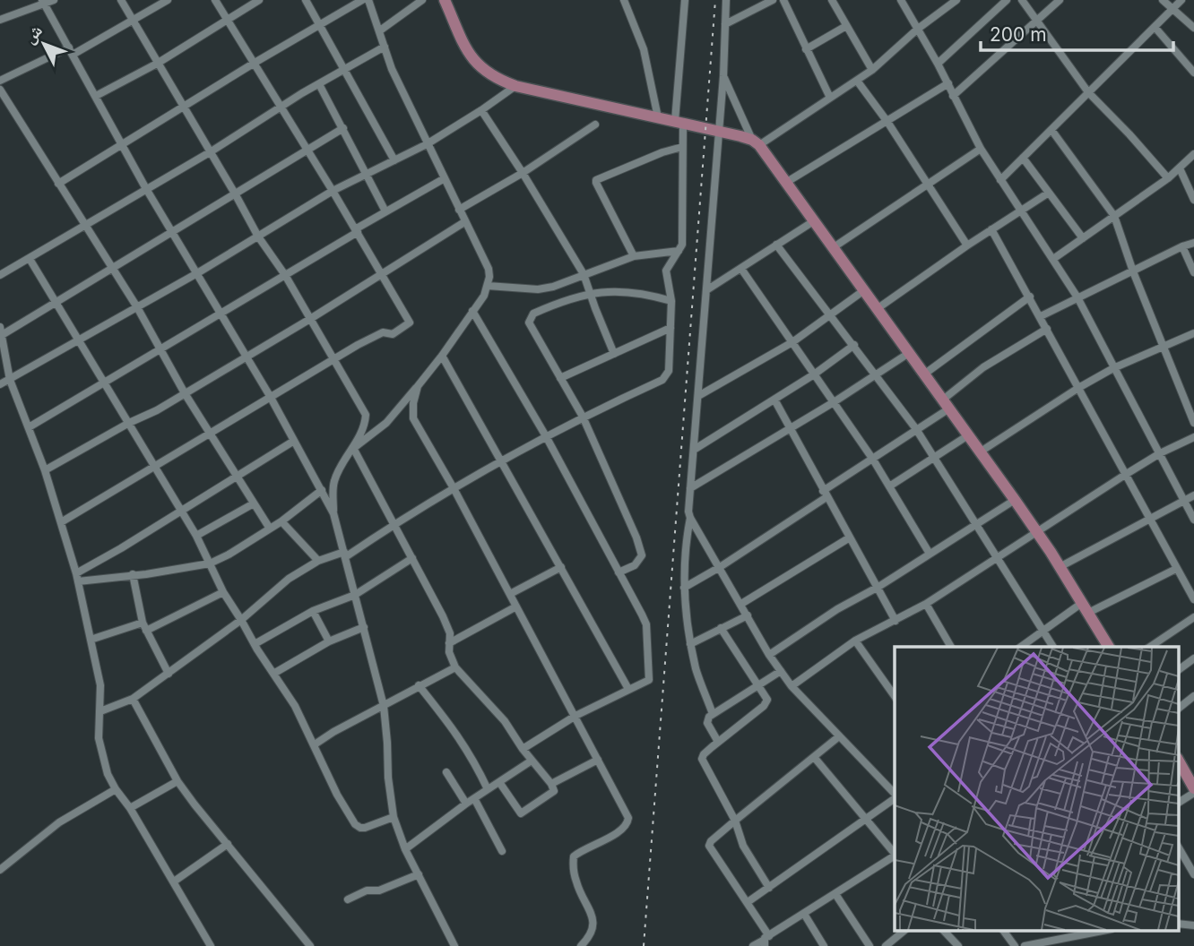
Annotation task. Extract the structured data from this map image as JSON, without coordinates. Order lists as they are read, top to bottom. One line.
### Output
{"scale_bar":"200 m","north":"top left"}
